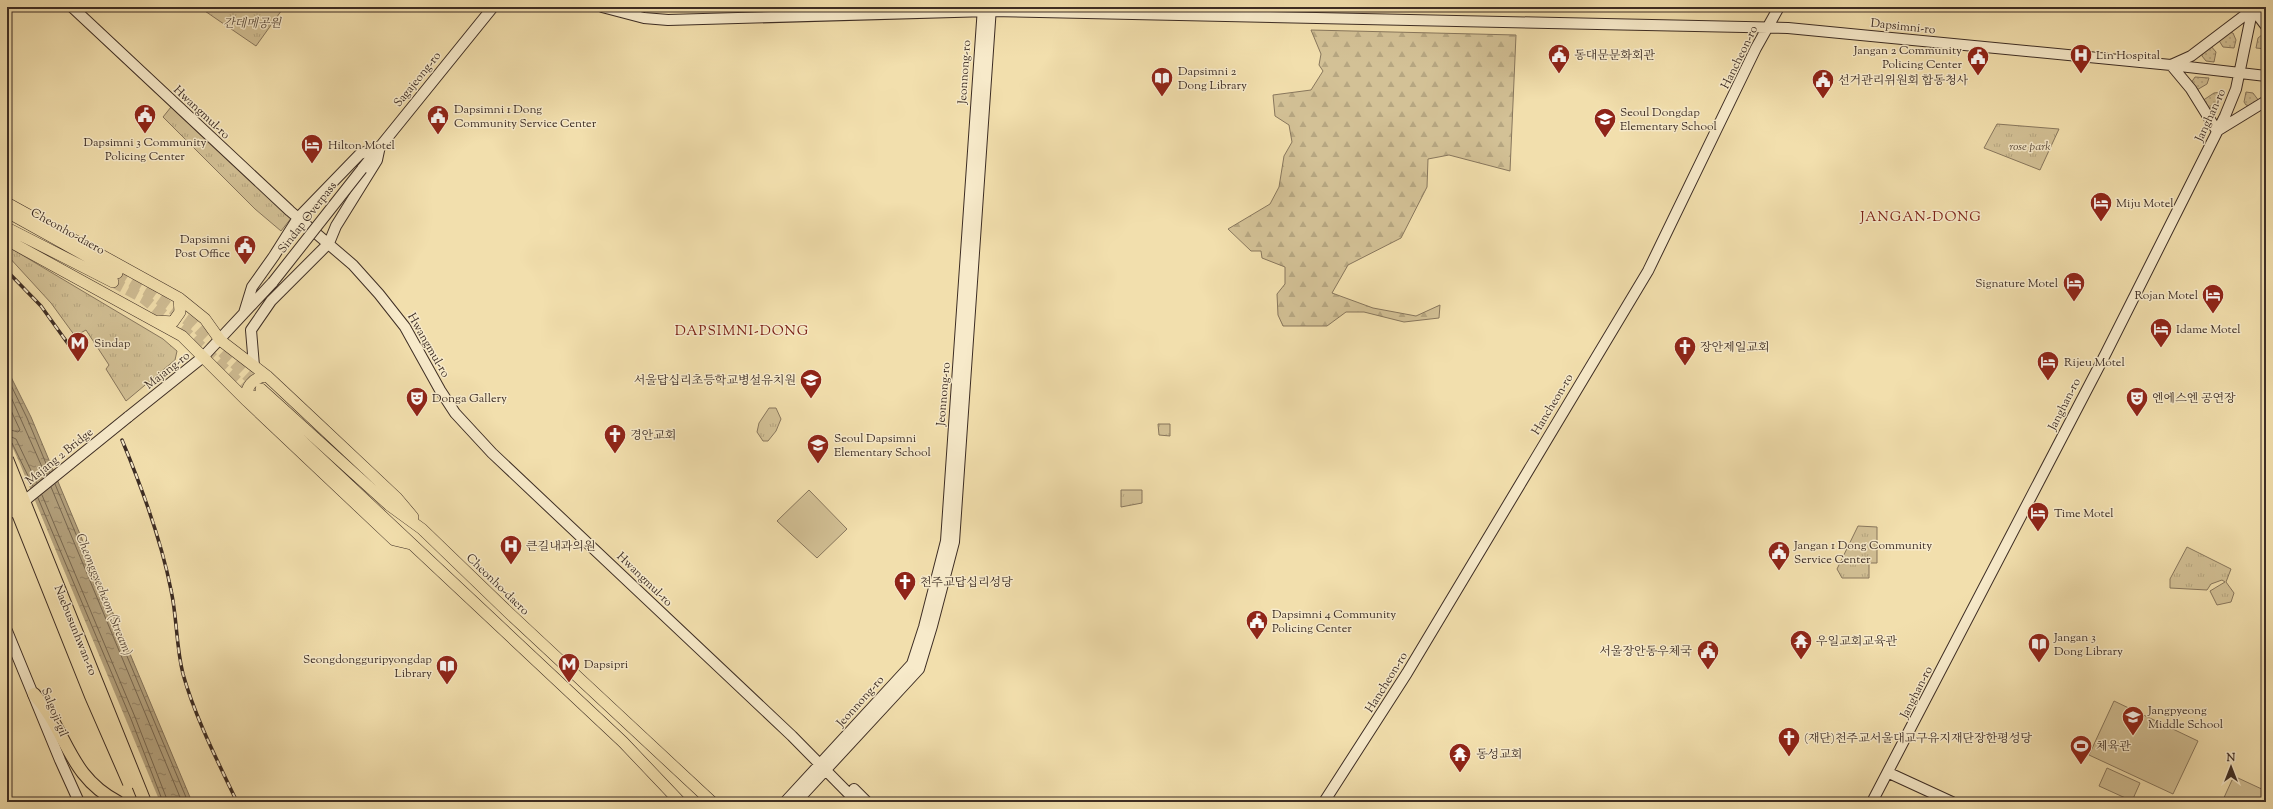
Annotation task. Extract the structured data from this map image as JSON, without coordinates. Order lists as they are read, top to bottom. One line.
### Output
{"streets":{"highway":["Naebusunhwan-ro"],"main road":["Dapsimni-ro","Hancheon-ro","Jeonnong-ro","Sagajeong-ro","Hwangmul-ro","Janghan-ro","Sindap Overpass","Cheonho-daero","Majang-ro","Majang 2 Bridge","Salgoji-gil"]},"crossings":[["Dapsimni-ro","Hancheon-ro"],["Dapsimni-ro","Jeonnong-ro"],["Dapsimni-ro","Janghan-ro"],["Jeonnong-ro","Hwangmul-ro"],["Sagajeong-ro","Sindap Overpass"],["Majang-ro","Majang 2 Bridge"]],"districts":["JANGAN-DONG","DAPSIMNI-DONG"],"water":["Cheonggyecheon (Stream)"],"parks":["간데메공원","rose park"],"places":{"public building":["동대문문화회관","Jangan 2 Community Policing Center","선거관리위원회 합동청사","Dapsimni 3 Community Policing Center","Dapsimni 1 Dong Community Service Center","Dapsimni Post Office","Jangan 1 Dong Community Service Center","Dapsimni 4 Community Policing Center","서울장안동우체국"],"hospital":["Lin Hospital","큰길내과의원"],"library":["Dapsimni 2 Dong Library","Jangan 3 Dong Library","Seongdongguripyongdap Library"],"school or university":["Seoul Dongdap Elementary School","서울답십리초등학교병설유치원","Seoul Dapsimni Elementary School","Jangpyeong Middle School"],"hotel":["Hilton Motel","Miju Motel","Signature Motel","Rojan Motel","Idame Motel","Rijeu Motel","Time Motel"],"metro station":["Sindap","Dapsipri"],"church":["장안제일교회","경안교회","천주교답십리성당","(재단)천주교서울대교구유지재단장한평성당"],"theatre":["Donga Gallery","엔에스엔 공연장"],"temple":["우일교회교육관","동성교회"],"sports":["체육관"]},"north":"top"}
